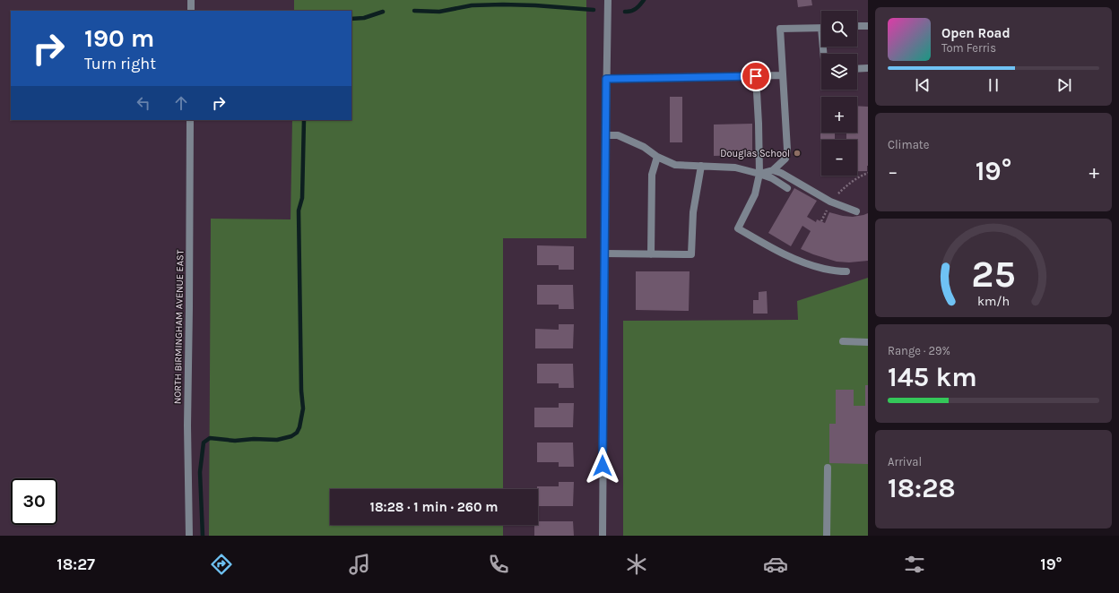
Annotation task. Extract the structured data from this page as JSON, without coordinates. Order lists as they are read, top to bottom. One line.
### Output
{"streets":{"street":["NORTH BIRMINGHAM AVENUE EAST"]},"places":["Douglas School"],"page":{"map_buttons":["+","−"],"turn":["190 m","Turn right"],"song":["Open Road","Tom Ferris"],"tile":["Climate",["Range · 29%","145 km"],["Arrival","18:28"]],"heat":["−","19°","+"],"limit":"30","trip":"18:28 · 1 min · 260 m","tabs":["18:27","19°"],"gauge":["25","km/h"]}}
